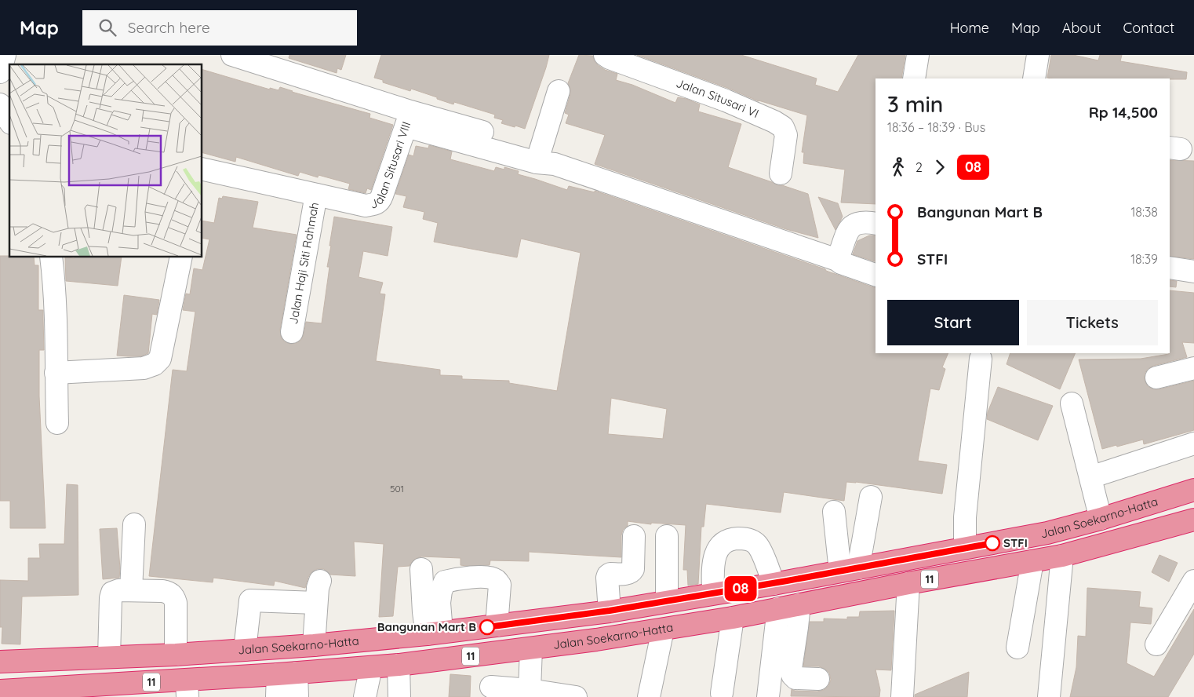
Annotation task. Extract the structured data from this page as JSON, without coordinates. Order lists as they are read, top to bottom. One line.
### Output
{"streets":{"highway":["Jalan Soekarno-Hatta","11"],"street":["Jalan Situsari VI","Jalan Situsari VIII","Jalan Haji Siti Rahmah"]},"crossings":[["Jalan Situsari VIII","Jalan Haji Siti Rahmah"]],"places":["STFI","Bangunan Mart B"],"lines":["bus line 08"],"house_numbers":["501"],"page":{"header":"Map","search":"Search here","nav":["Home","Map","About","Contact"],"on_map":"08","heading":["3 min","18:36 – 18:39 · Bus","Rp 14,500"],"legs":["2","08"],"list":[{"name":"Bangunan Mart B","value":"18:38"},{"name":"STFI","value":"18:39"}],"buttons":["Start","Tickets"]}}
